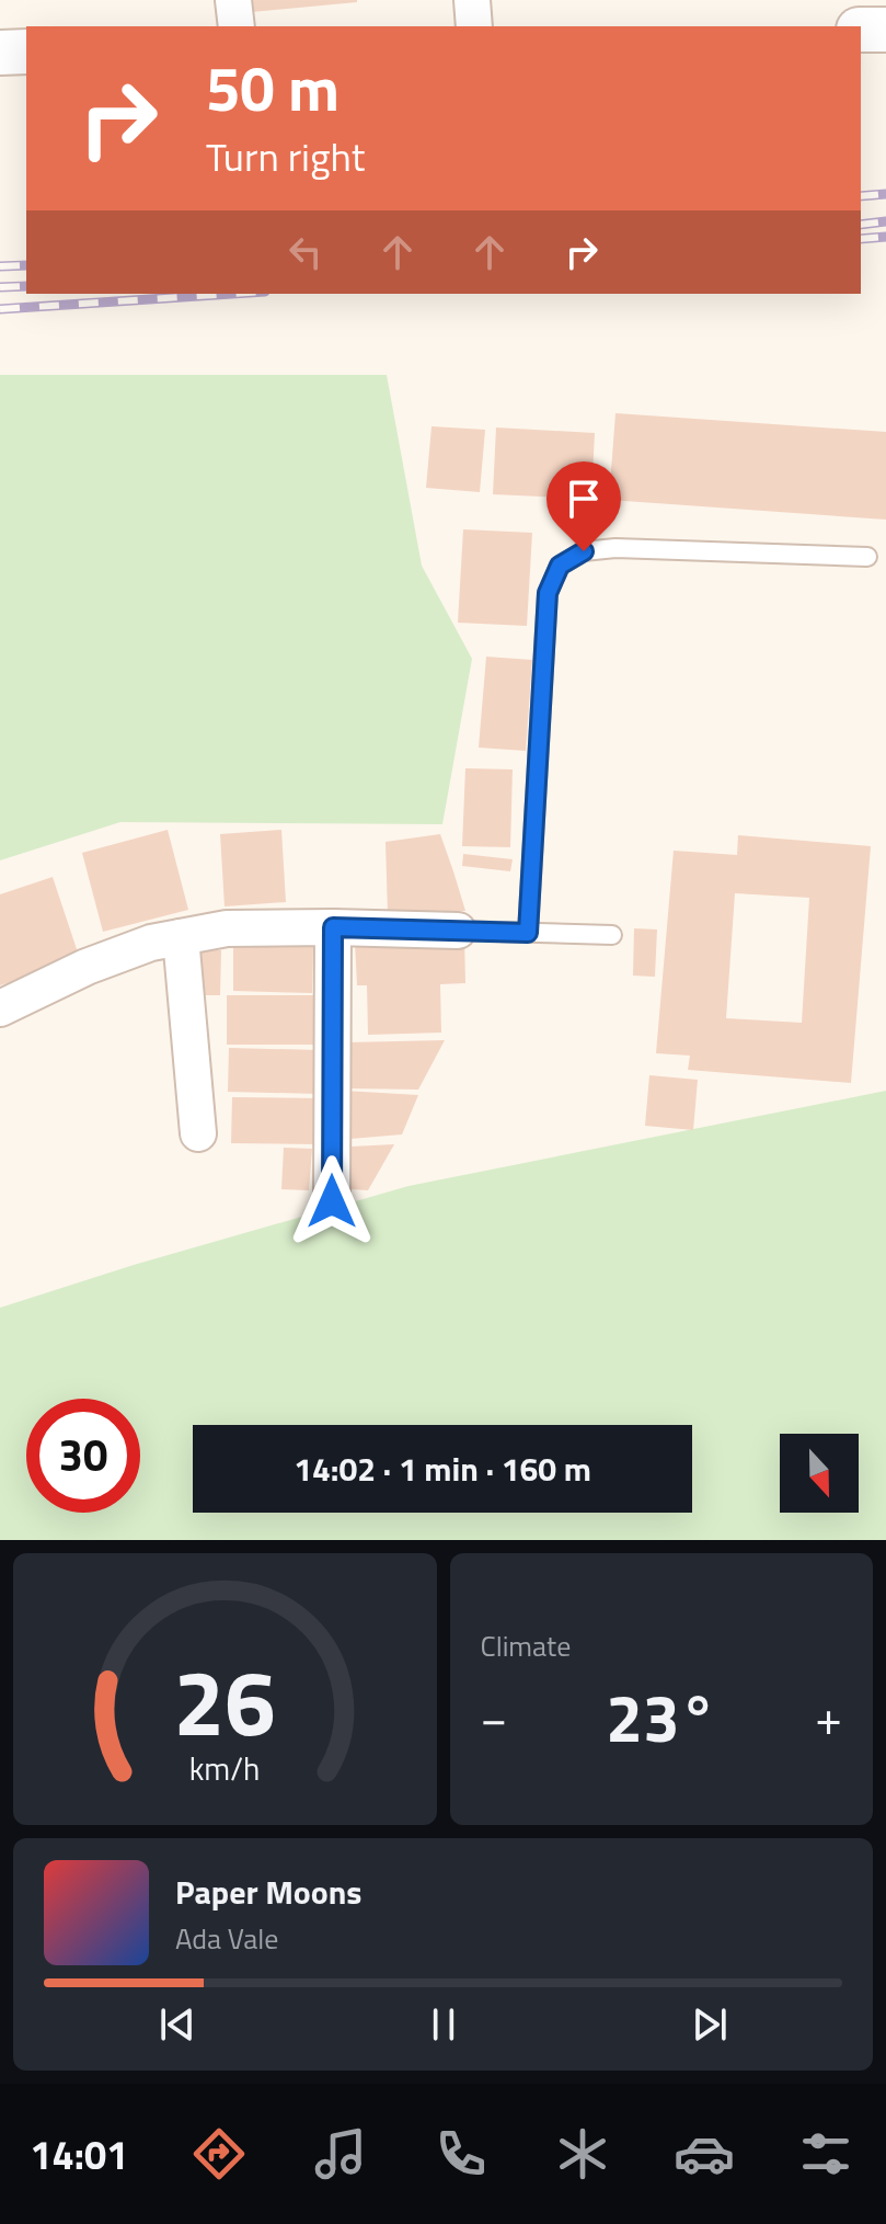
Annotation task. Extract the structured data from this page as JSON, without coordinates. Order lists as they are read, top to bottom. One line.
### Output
{"north":"bottom","page":{"turn":["50 m","Turn right"],"limit":"30","trip":"14:02 · 1 min · 160 m","tile":"Climate","heat":["−","23°","+"],"song":["Paper Moons","Ada Vale"],"tabs":"14:01","gauge":["26","km/h"]}}
